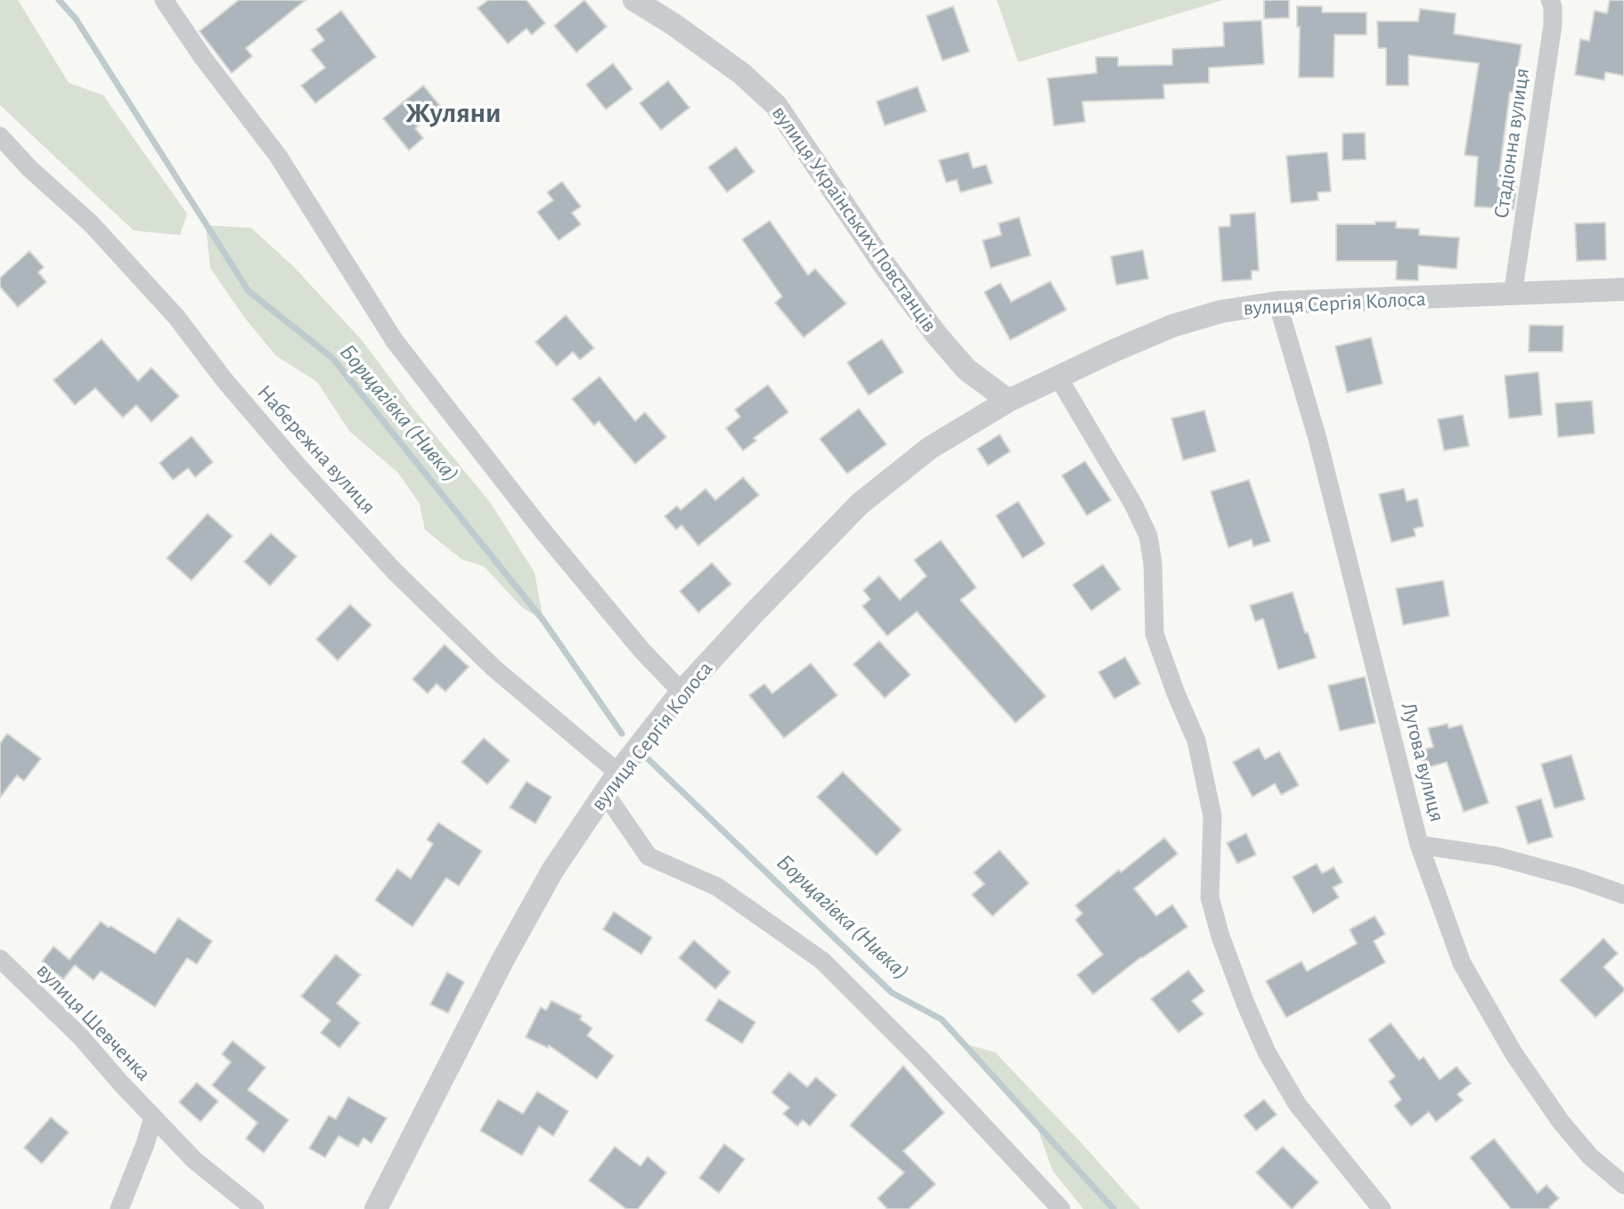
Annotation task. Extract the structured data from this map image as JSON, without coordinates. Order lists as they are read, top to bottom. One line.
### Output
{"streets":{"street":["Стадіонна вулиця","вулиця Українських Повстанців","вулиця Сергія Колоса","Набережна вулиця","Лугова вулиця","вулиця Шевченка"]},"crossings":[["Стадіонна вулиця","вулиця Сергія Колоса"],["вулиця Українських Повстанців","вулиця Сергія Колоса"],["вулиця Сергія Колоса","Набережна вулиця"],["вулиця Сергія Колоса","Лугова вулиця"]],"districts":["Жуляни"],"water":["Борщагівка (Нивка)"]}
